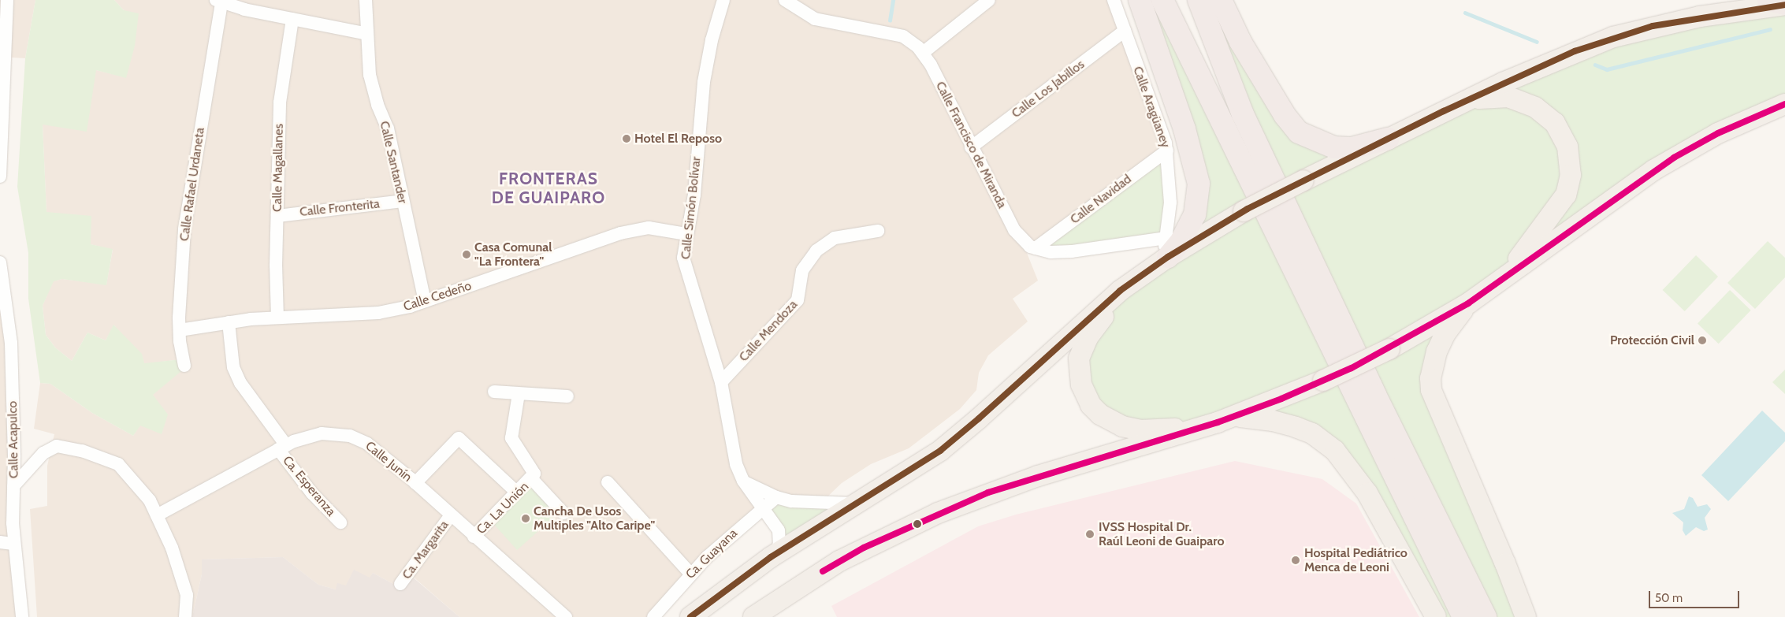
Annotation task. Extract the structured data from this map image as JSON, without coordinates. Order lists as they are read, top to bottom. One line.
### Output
{"streets":{"street":["Calle Los Jabillos","Calle Aragüaney","Calle Francisco de Miranda","Calle Santander","Calle Magallanes","Calle Rafael Urdaneta","Calle Navidad","Calle Fronterita","Calle Simón Bolívar","Calle Cedeño","Calle Mendoza","Calle Acapulco","Calle Junín","Ca. Esperanza","Ca. La Unión","Ca. Margarita","Ca. Guayana"]},"crossings":[["Calle Los Jabillos","Calle Aragüaney"],["Calle Los Jabillos","Calle Francisco de Miranda"],["Calle Aragüaney","Calle Francisco de Miranda"],["Calle Aragüaney","Calle Navidad"],["Calle Francisco de Miranda","Calle Navidad"],["Calle Santander","Calle Fronterita"],["Calle Santander","Calle Cedeño"],["Calle Magallanes","Calle Fronterita"],["Calle Magallanes","Calle Cedeño"],["Calle Rafael Urdaneta","Calle Cedeño"],["Calle Simón Bolívar","Calle Cedeño"],["Calle Simón Bolívar","Calle Mendoza"],["Calle Simón Bolívar","Ca. Guayana"],["Calle Cedeño","Ca. Esperanza"],["Calle Junín","Ca. Esperanza"],["Calle Junín","Ca. La Unión"],["Calle Junín","Ca. Margarita"]],"districts":["FRONTERAS DE GUAIPARO"],"places":["Hotel El Reposo","Casa Comunal \"La Frontera\"","Protección Civil","Cancha De Usos Multiples \"Alto Caripe\"","IVSS Hospital Dr. Raúl Leoni de Guaiparo","Hospital Pediátrico Menca de Leoni"],"scale_bar":"50 m"}
